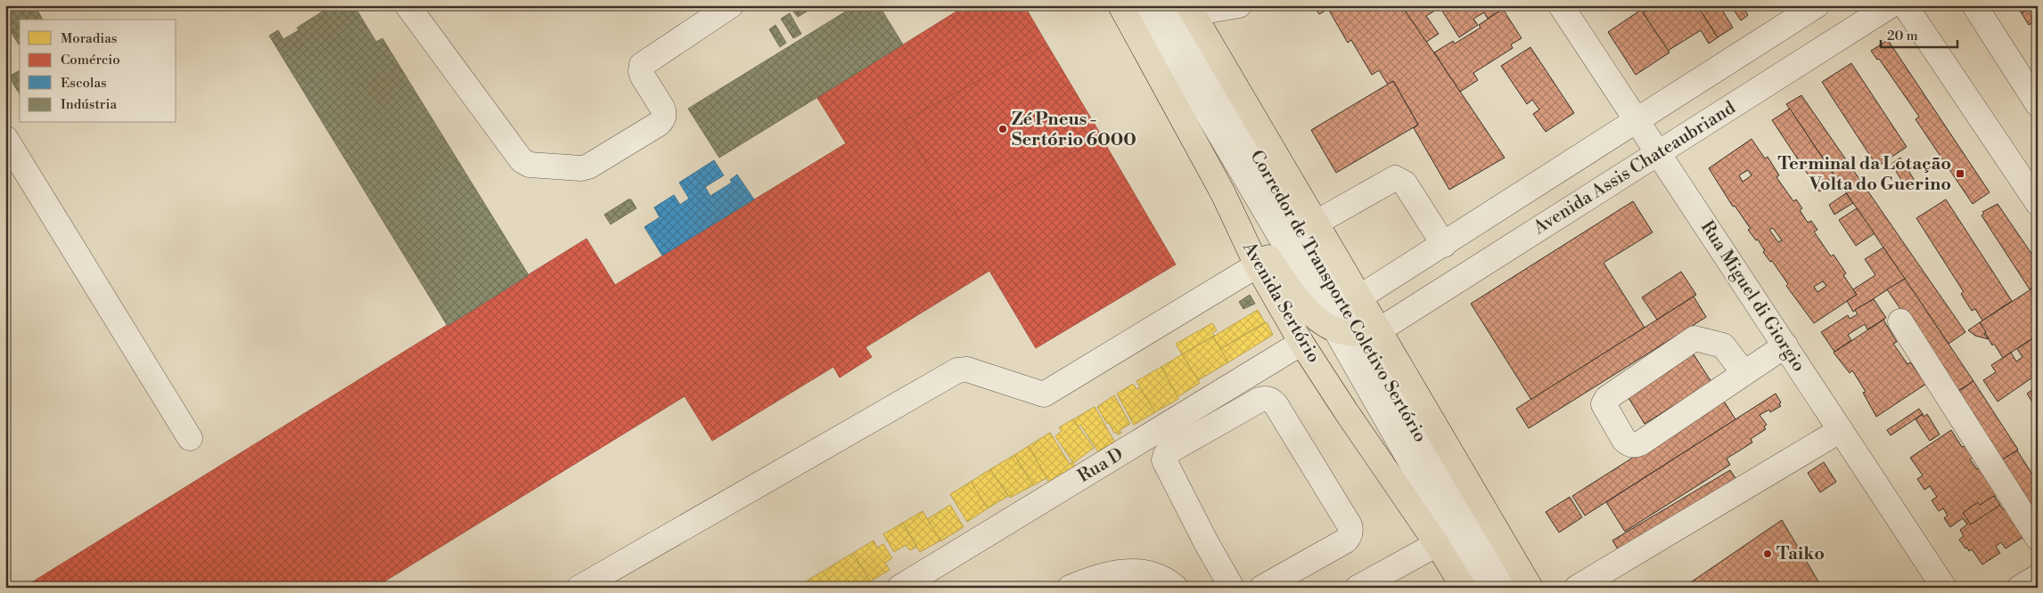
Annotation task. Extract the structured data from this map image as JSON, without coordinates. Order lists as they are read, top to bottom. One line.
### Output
{"streets":{"main road":["Avenida Sertório"],"street":["Avenida Assis Chateaubriand","Corredor de Transporte Coletivo Sertório","Rua Miguel di Giorgio","Rua D"]},"crossings":[["Avenida Assis Chateaubriand","Corredor de Transporte Coletivo Sertório"],["Avenida Assis Chateaubriand","Rua Miguel di Giorgio"],["Avenida Sertório","Rua D"]],"places":{"other":["Zé Pneus - Sertório 6000","Taiko"],"transit":["Terminal da Lotação Volta do Guerino"]},"legend":["Moradias","Comércio","Escolas","Indústria"],"scale_bar":"20 m"}
